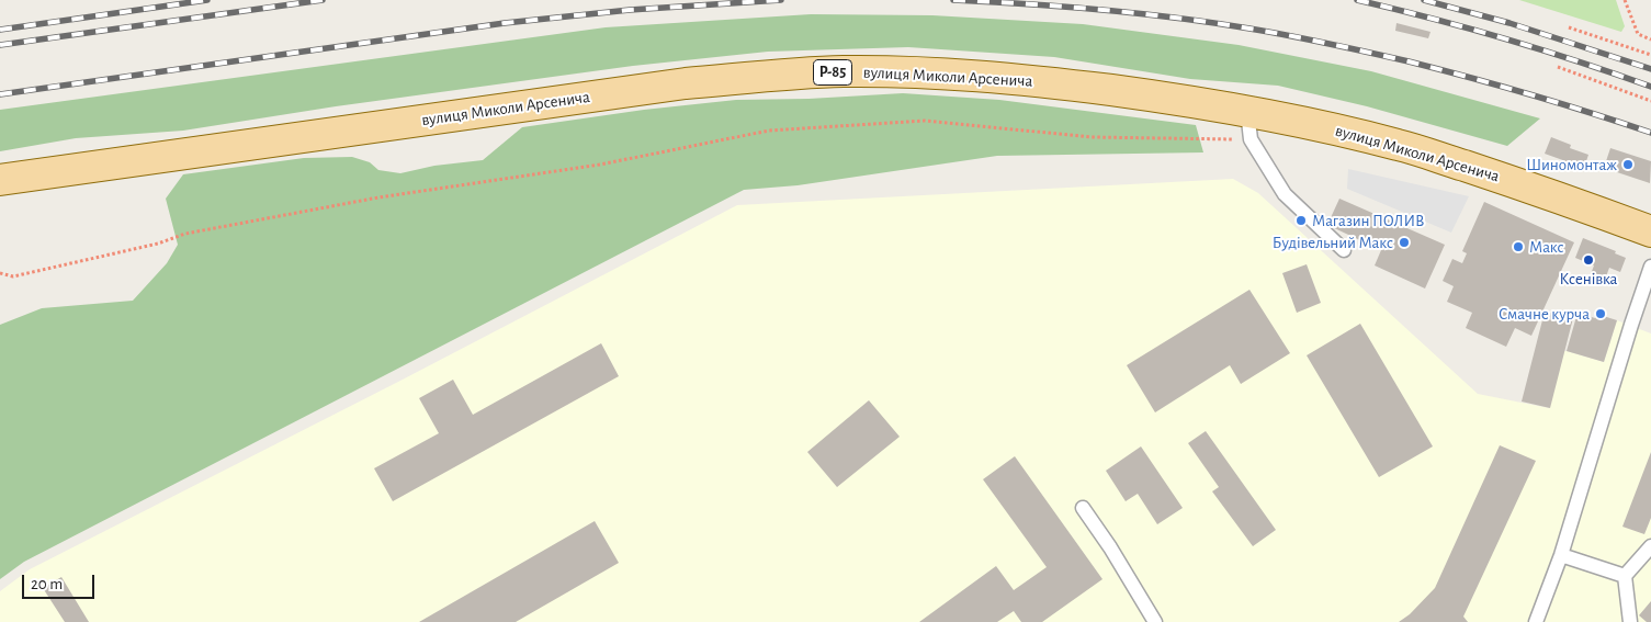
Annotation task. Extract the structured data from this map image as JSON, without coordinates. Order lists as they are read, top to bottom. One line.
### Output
{"streets":{"main road":["Р-85","вулиця Миколи Арсенича"]},"places":["Шиномонтаж","Магазин ПОЛИВ","Будівельний Макс","Макс","Ксенівка","Смачне курча"],"scale_bar":"20 m"}
